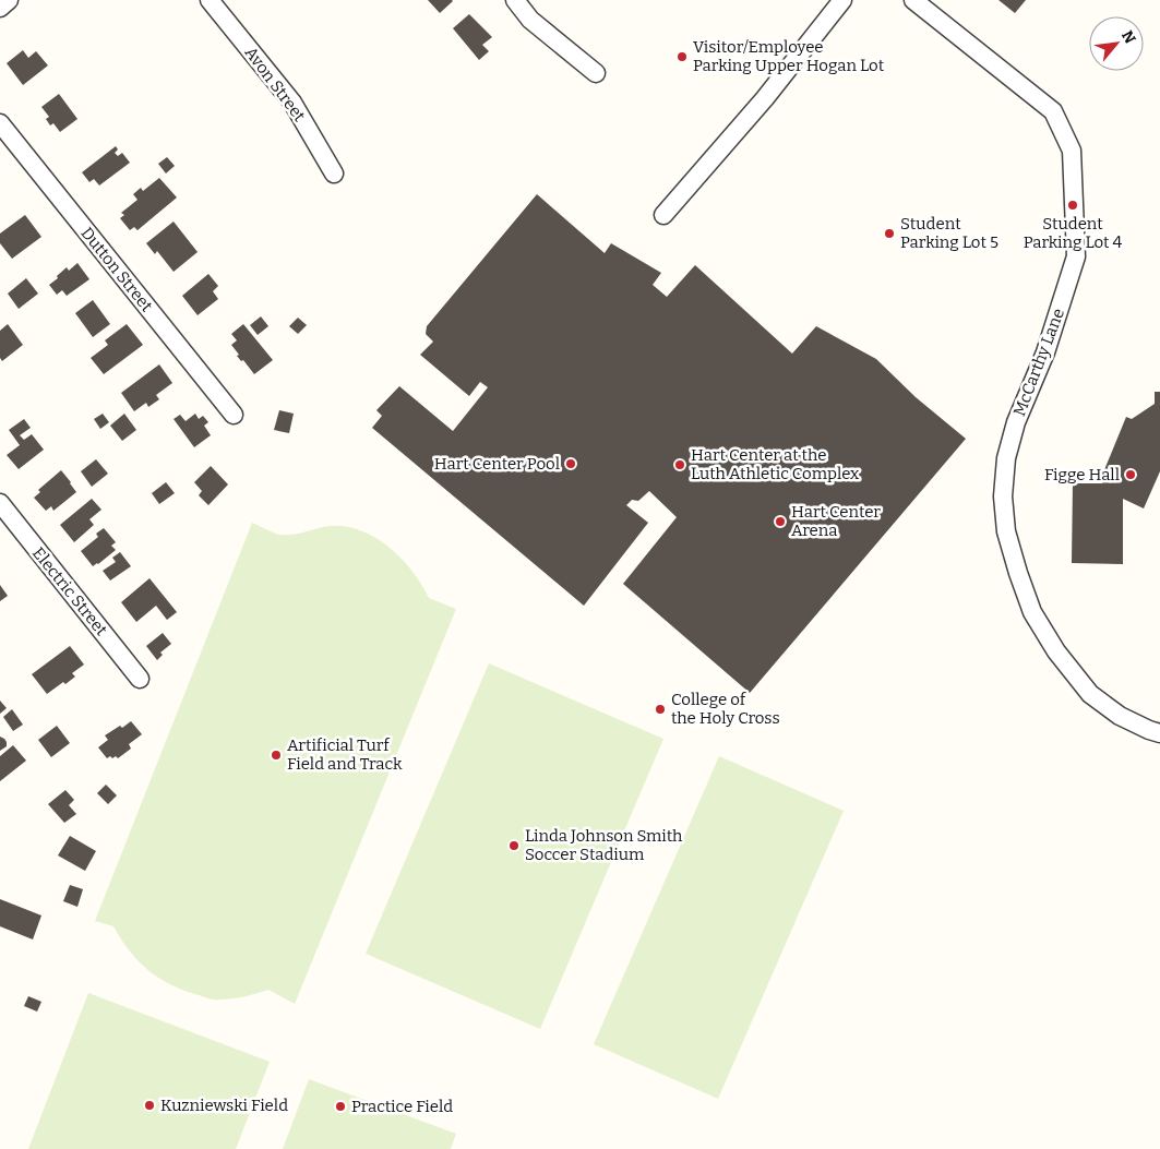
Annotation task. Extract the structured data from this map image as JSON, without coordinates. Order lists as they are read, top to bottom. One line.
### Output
{"streets":{"street":["Avon Street","Dutton Street","McCarthy Lane","Electric Street"]},"places":["Visitor/Employee Parking Upper Hogan Lot","Student Parking Lot 4","Student Parking Lot 5","Hart Center Pool","Hart Center at the Luth Athletic Complex","Figge Hall","Hart Center Arena","College of the Holy Cross","Artificial Turf Field and Track","Linda Johnson Smith Soccer Stadium","Kuzniewski Field","Practice Field"],"north":"top right"}
